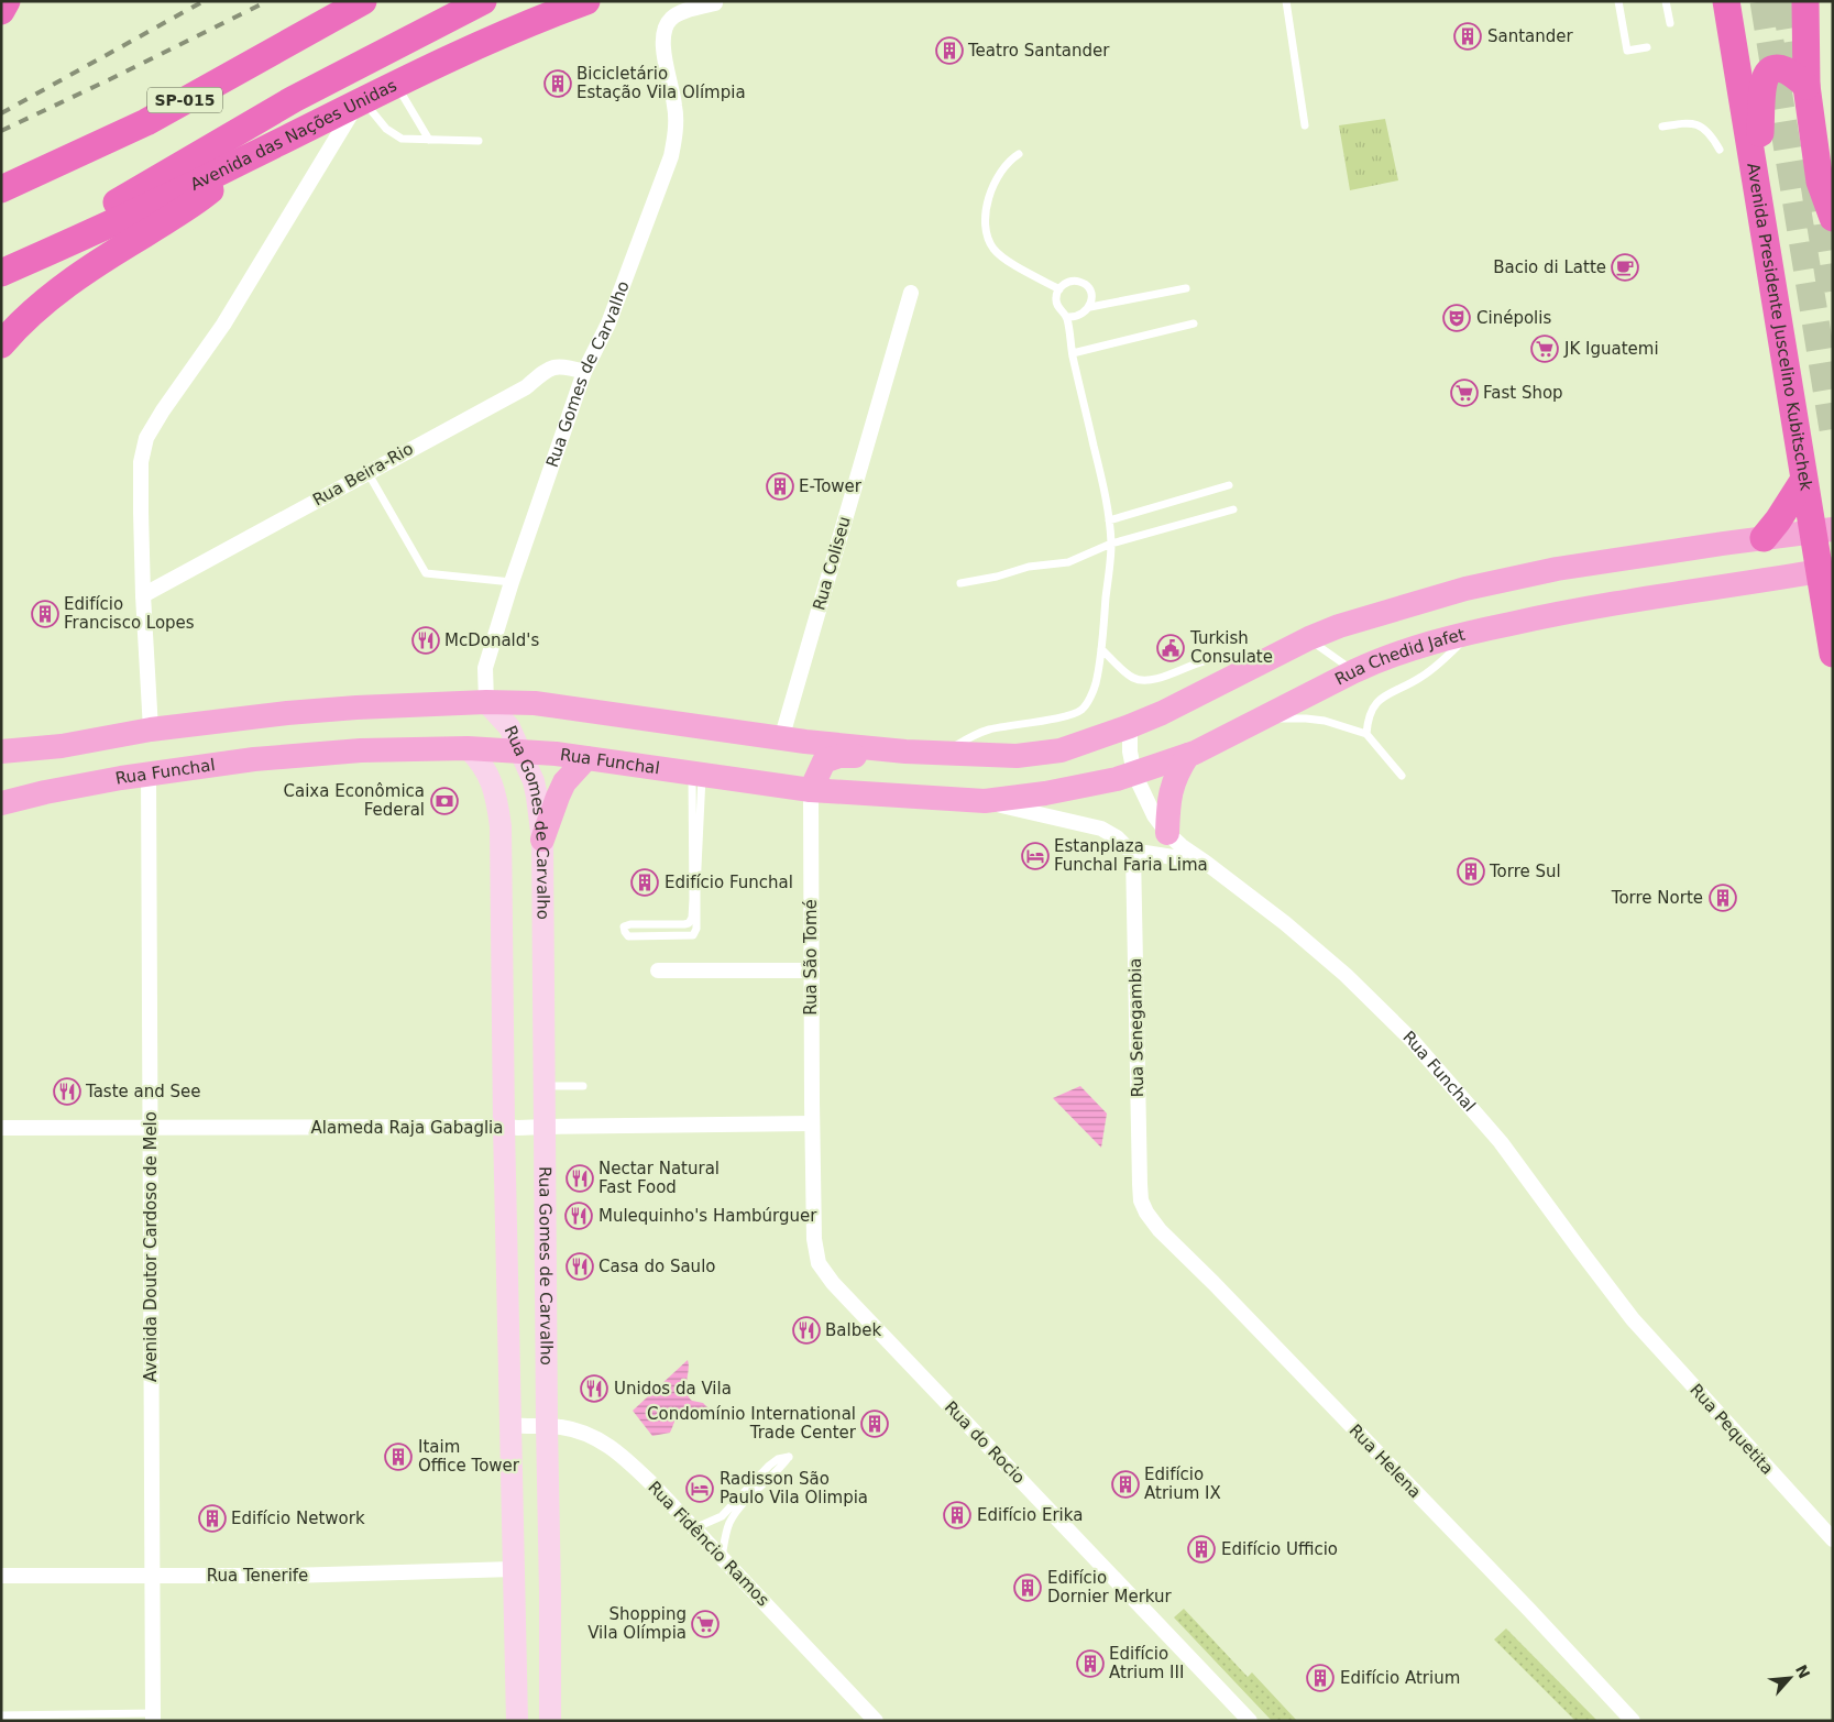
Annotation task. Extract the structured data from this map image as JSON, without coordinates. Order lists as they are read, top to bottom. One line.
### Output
{"streets":{"highway":["SP-015","Avenida das Nações Unidas","Avenida Presidente Juscelino Kubitschek"],"main road":["Rua Chedid Jafet","Rua Funchal"],"street":["Rua Gomes de Carvalho","Rua Beira-Rio","Rua Coliseu","Rua São Tomé","Rua Senegambia","Alameda Raja Gabaglia","Avenida Doutor Cardoso de Melo","Rua Pequetita","Rua do Rocio","Rua Helena","Rua Fidêncio Ramos","Rua Tenerife"]},"crossings":[["Avenida Presidente Juscelino Kubitschek","Rua Chedid Jafet"],["Rua Gomes de Carvalho","Rua Beira-Rio"],["Rua Gomes de Carvalho","Rua Funchal"],["Rua Gomes de Carvalho","Alameda Raja Gabaglia"],["Rua Gomes de Carvalho","Rua Fidêncio Ramos"],["Rua Gomes de Carvalho","Rua Tenerife"],["Rua Chedid Jafet","Rua Funchal"],["Rua Funchal","Rua São Tomé"],["Rua Funchal","Rua Senegambia"],["Rua Funchal","Avenida Doutor Cardoso de Melo"],["Rua Funchal","Rua Pequetita"],["Rua São Tomé","Alameda Raja Gabaglia"],["Rua São Tomé","Rua do Rocio"],["Rua Senegambia","Rua Helena"],["Alameda Raja Gabaglia","Avenida Doutor Cardoso de Melo"],["Alameda Raja Gabaglia","Rua do Rocio"],["Avenida Doutor Cardoso de Melo","Rua Tenerife"]],"places":{"building":["Santander","Teatro Santander","Bicicletário Estação Vila Olímpia","E-Tower","Edifício Francisco Lopes","Torre Sul","Edifício Funchal","Torre Norte","Condomínio International Trade Center","Itaim Office Tower","Edifício Atrium IX","Edifício Erika","Edifício Network","Edifício Ufficio","Edifício Dornier Merkur","Edifício Atrium III","Edifício Atrium"],"cafe":["Bacio di Latte"],"theatre":["Cinépolis"],"supermarket":["JK Iguatemi","Fast Shop","Shopping Vila Olímpia"],"restaurant":["McDonald's","Taste and See","Nectar Natural Fast Food","Mulequinho's Hambúrguer","Casa do Saulo","Balbek","Unidos da Vila"],"public building":["Turkish Consulate"],"bank":["Caixa Econômica Federal"],"hotel":["Estanplaza Funchal Faria Lima","Radisson São Paulo Vila Olimpia"]},"north":"top right"}
